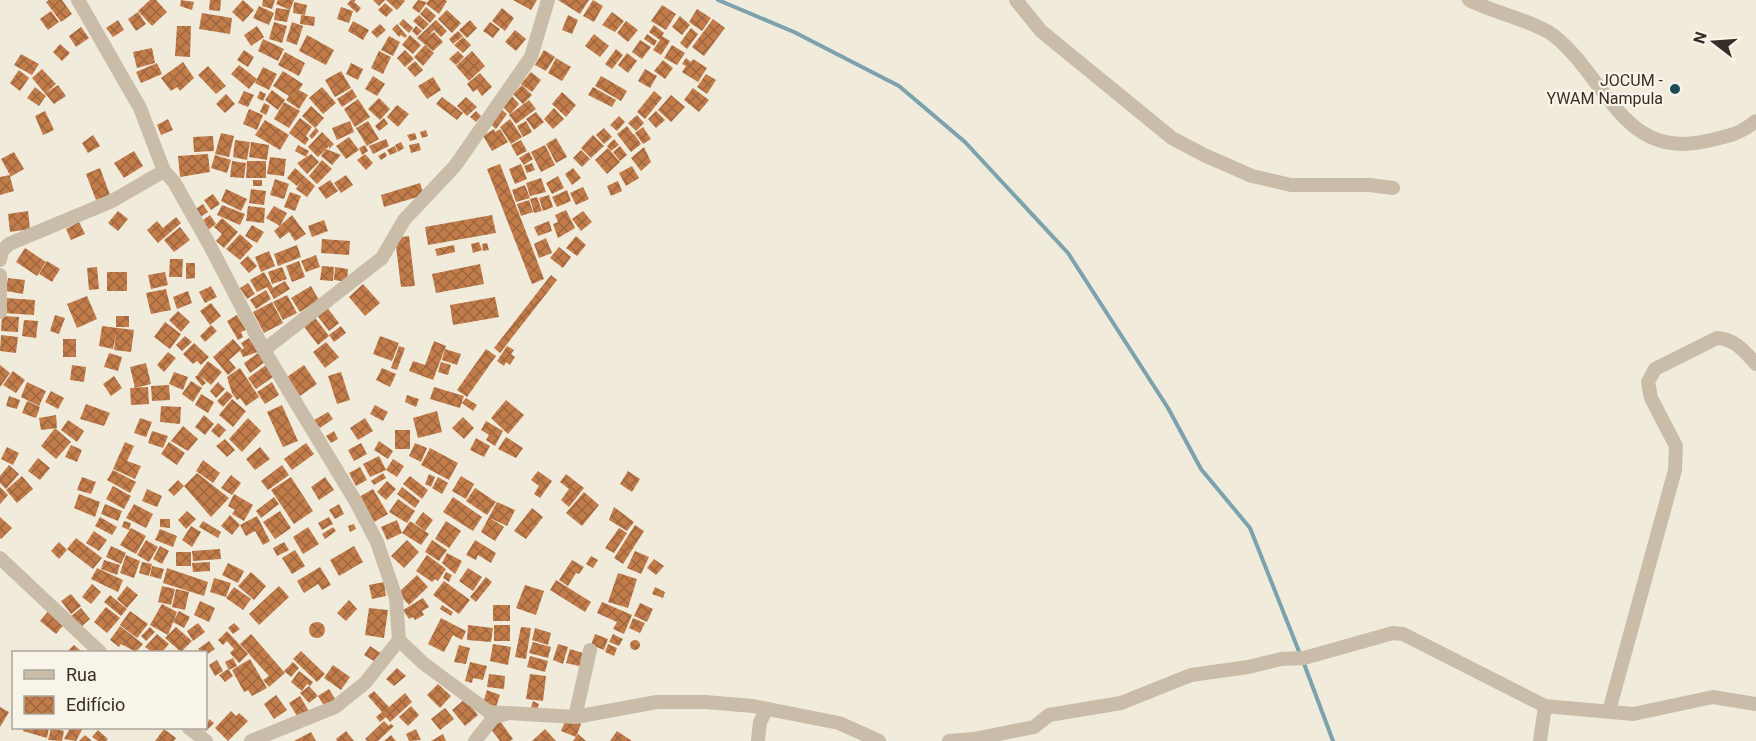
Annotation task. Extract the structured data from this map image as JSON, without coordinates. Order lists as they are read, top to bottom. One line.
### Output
{"places":["JOCUM - YWAM Nampula"],"legend":["Rua","Edifício"],"north":"left"}
